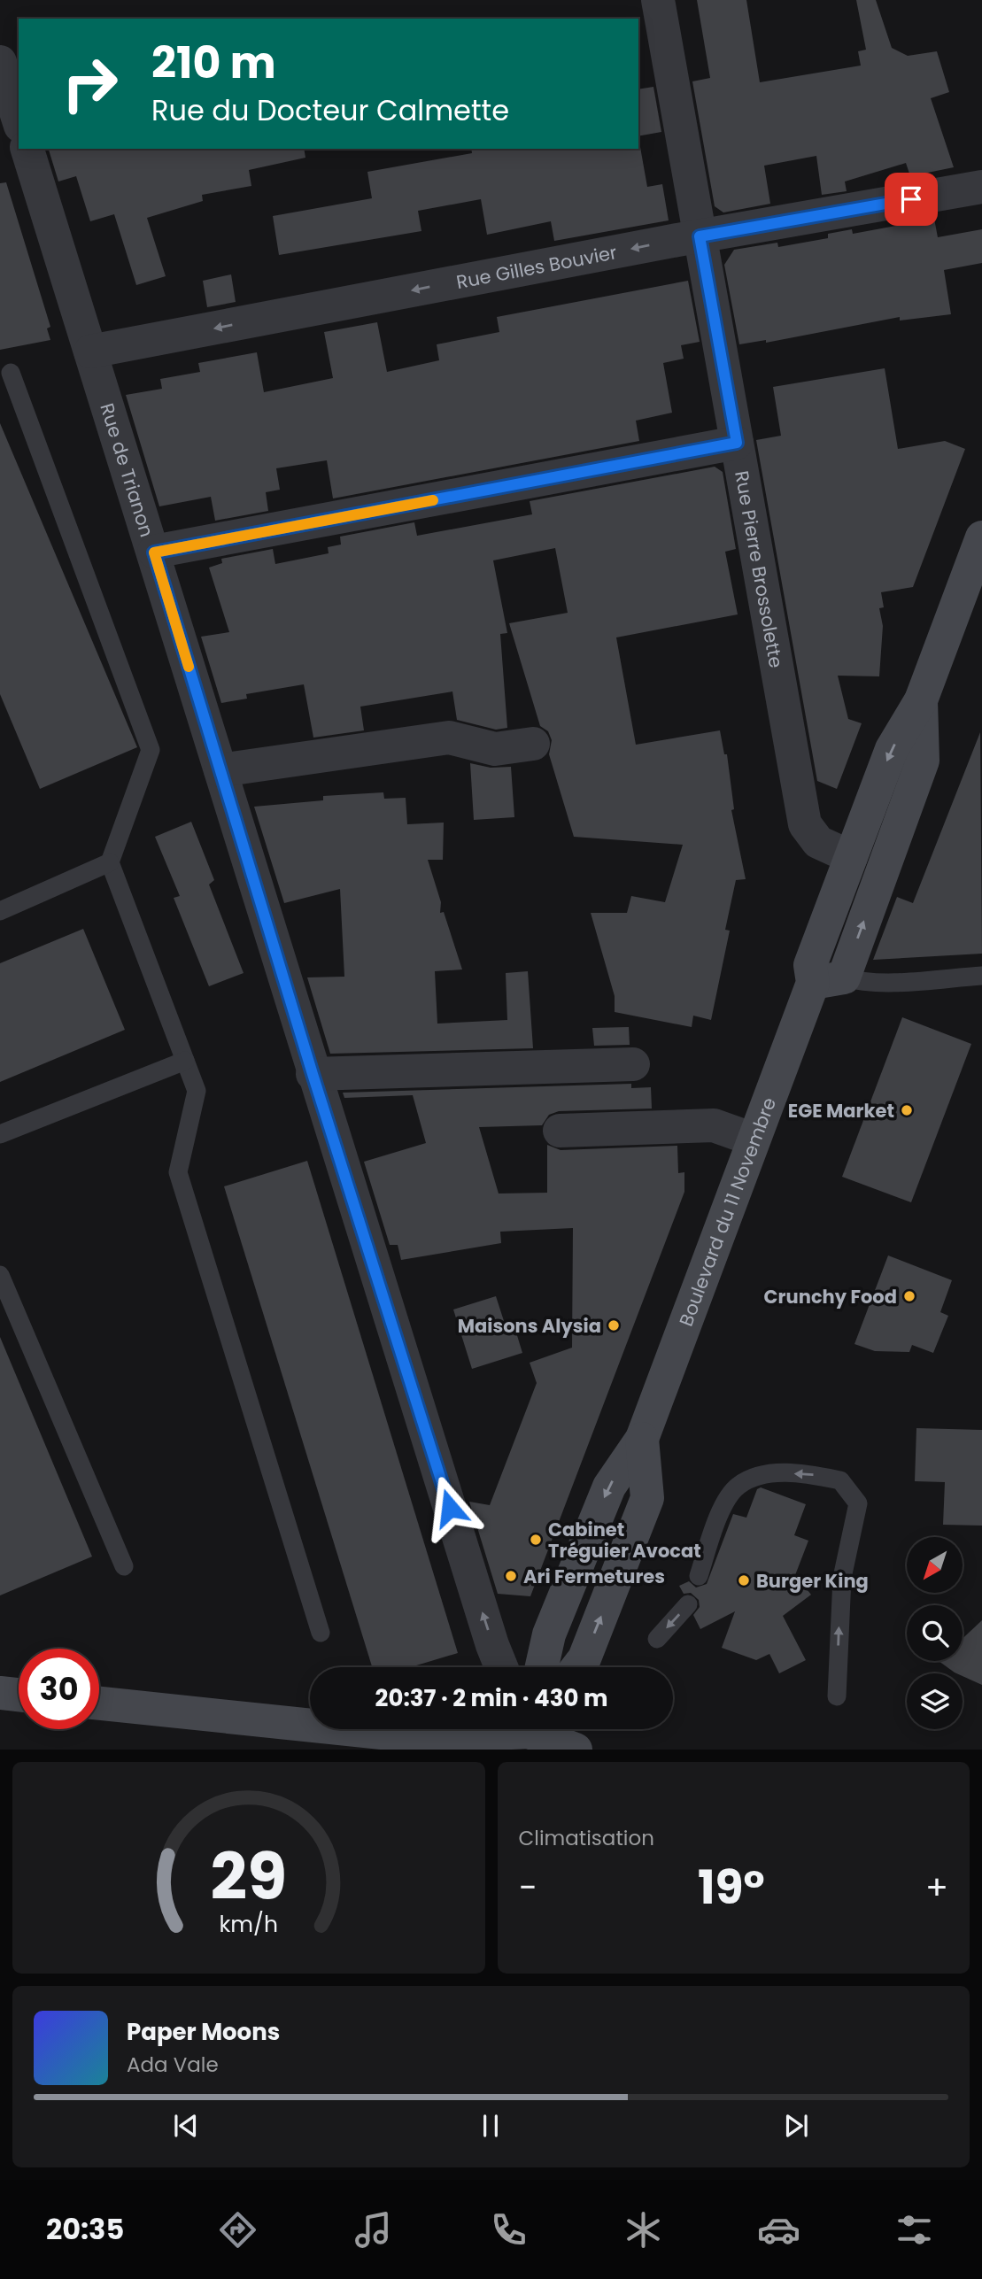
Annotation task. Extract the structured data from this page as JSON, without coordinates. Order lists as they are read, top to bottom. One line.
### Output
{"streets":{"main road":["Boulevard du 11 Novembre"],"street":["Rue Gilles Bouvier","Rue de Trianon","Rue Pierre Brossolette"]},"crossings":[["Rue Gilles Bouvier","Rue de Trianon"],["Rue Gilles Bouvier","Rue Pierre Brossolette"],["Rue Pierre Brossolette","Boulevard du 11 Novembre"]],"one_way":["Rue de Trianon"],"places":["EGE Market","Crunchy Food","Maisons Alysia","Cabinet Tréguier Avocat","Ari Fermetures","Burger King"],"north":"bottom left","page":{"turn":["210 m","Rue du Docteur Calmette"],"limit":"30","trip":"20:37 · 2 min · 430 m","tile":"Climatisation","heat":["−","19°","+"],"song":["Paper Moons","Ada Vale"],"tabs":"20:35","gauge":["29","km/h"]}}
